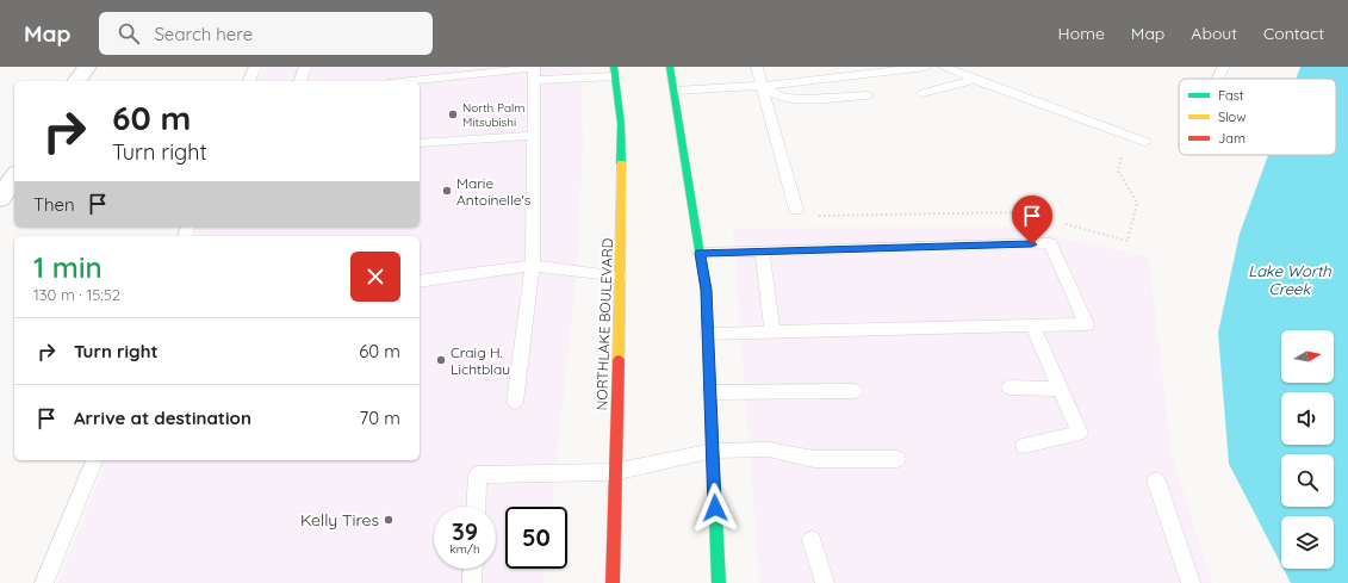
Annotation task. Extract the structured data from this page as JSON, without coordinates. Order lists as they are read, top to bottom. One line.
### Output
{"streets":{"main road":["NORTHLAKE BOULEVARD"]},"water":["Lake Worth Creek"],"places":["North Palm Mitsubishi","Marie Antoinelle's","Craig H. Lichtblau","Kelly Tires"],"legend":["Fast","Slow","Jam"],"north":"right","page":{"header":"Map","search":"Search here","nav":["Home","Map","About","Contact"],"turn":["60 m","Turn right"],"then":"Then","heading":["1 min","130 m · 15:52"],"list":[{"name":"Turn right","value":"60 m"},{"name":"Arrive at destination","value":"70 m"}],"speed":"39 km/h","limit":"50"}}
